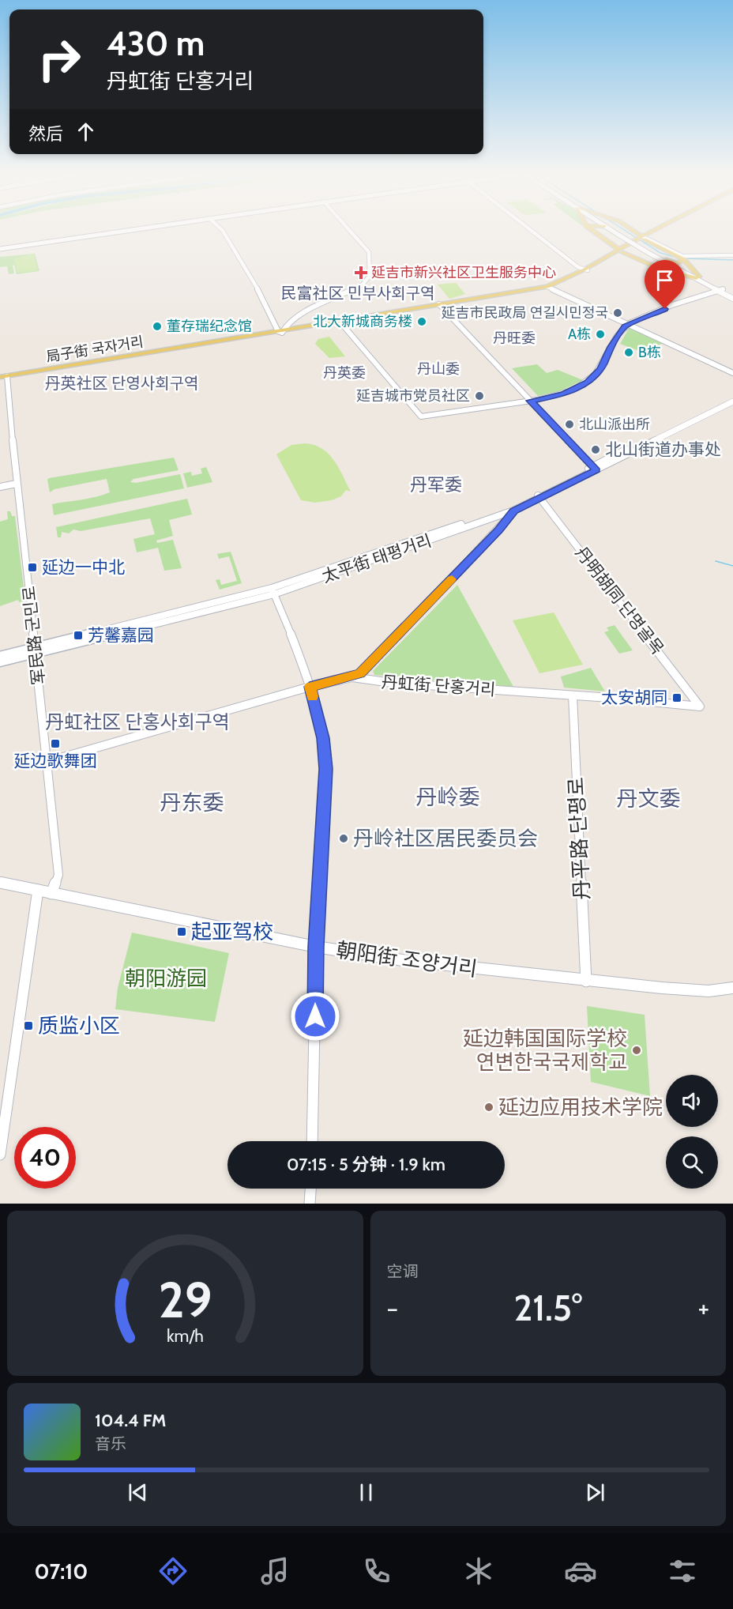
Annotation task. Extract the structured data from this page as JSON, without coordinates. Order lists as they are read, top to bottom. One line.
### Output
{"streets":{"main road":["局子街 국자거리","太平街 태평거리","朝阳街 조양거리"],"street":["丹明胡同 단명골목","军民路 군민로","丹虹街 단홍거리","丹平路 단평로"]},"crossings":[["局子街 국자거리","军民路 군민로"],["太平街 태평거리","丹明胡同 단명골목"],["太平街 태평거리","军民路 군민로"],["丹明胡同 단명골목","丹虹街 단홍거리"],["军民路 군민로","丹虹街 단홍거리"],["军民路 군민로","朝阳街 조양거리"],["丹虹街 단홍거리","丹平路 단평로"],["丹平路 단평로","朝阳街 조양거리"]],"districts":["民富社区 민부사회구역","丹旺委","丹山委","丹英委","丹英社区 단영사회구역","丹军委","丹虹社区 단홍사회구역","丹岭委","丹文委","丹东委"],"parks":["朝阳游园"],"places":{"health":["延吉市新兴社区卫生服务中心"],"other":["延吉市民政局 연길시민정국","北大新城商务楼","董存瑞纪念馆","A栋","B栋","延吉城市党员社区","北山派出所","北山街道办事处","丹岭社区居民委员会","延边韩国国际学校 연변한국국제학교","延边应用技术学院"],"transit":["延边一中北","芳馨嘉园","太安胡同","延边歌舞团","起亚驾校","质监小区"]},"page":{"turn":["430 m","丹虹街 단홍거리"],"then":"然后","limit":"40","trip":"07:15 · 5 分钟 · 1.9 km","tile":"空调","heat":["−","21.5°","+"],"song":["104.4 FM","音乐"],"tabs":"07:10","gauge":["29","km/h"]}}
